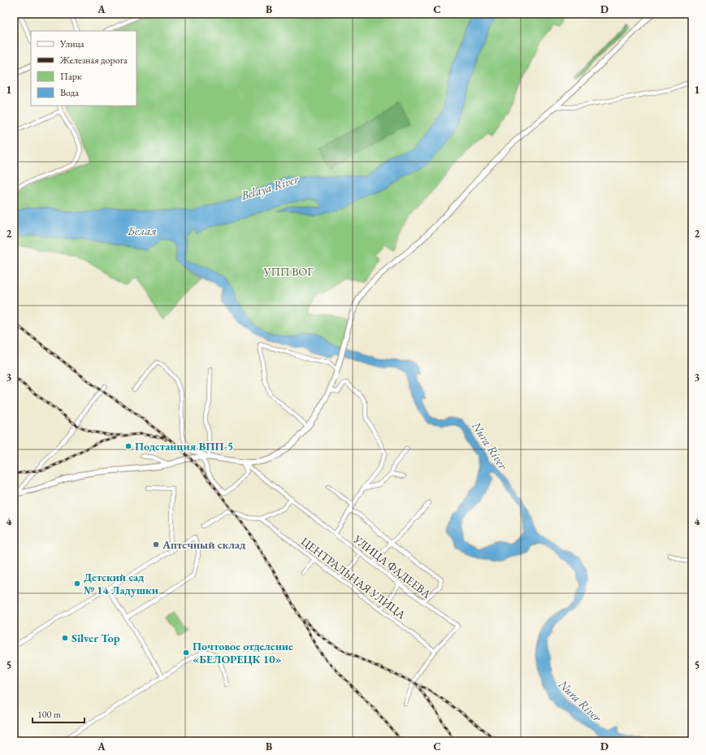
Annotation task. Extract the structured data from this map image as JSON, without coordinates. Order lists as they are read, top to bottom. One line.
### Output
{"streets":{"street":["УЛИЦА ФАДЕЕВА","ЦЕНТРАЛЬНАЯ УЛИЦА"]},"crossings":[["УЛИЦА ФАДЕЕВА","ЦЕНТРАЛЬНАЯ УЛИЦА"]],"water":["Belaya River","Белая","Nura River"],"parks":["УПП ВОГ"],"places":["Подстанция ВПП-5","Аптечный склад","Детский сад № 14 Ладушки","Silver Top","Почтовое отделение «БЕЛОРЕЦК 10»"],"legend":["Улица","Железная дорога","Парк","Вода"],"scale_bar":"100 m","grid":{"columns":["A","B","C","D"],"rows":["1","2","3","4","5"]}}
